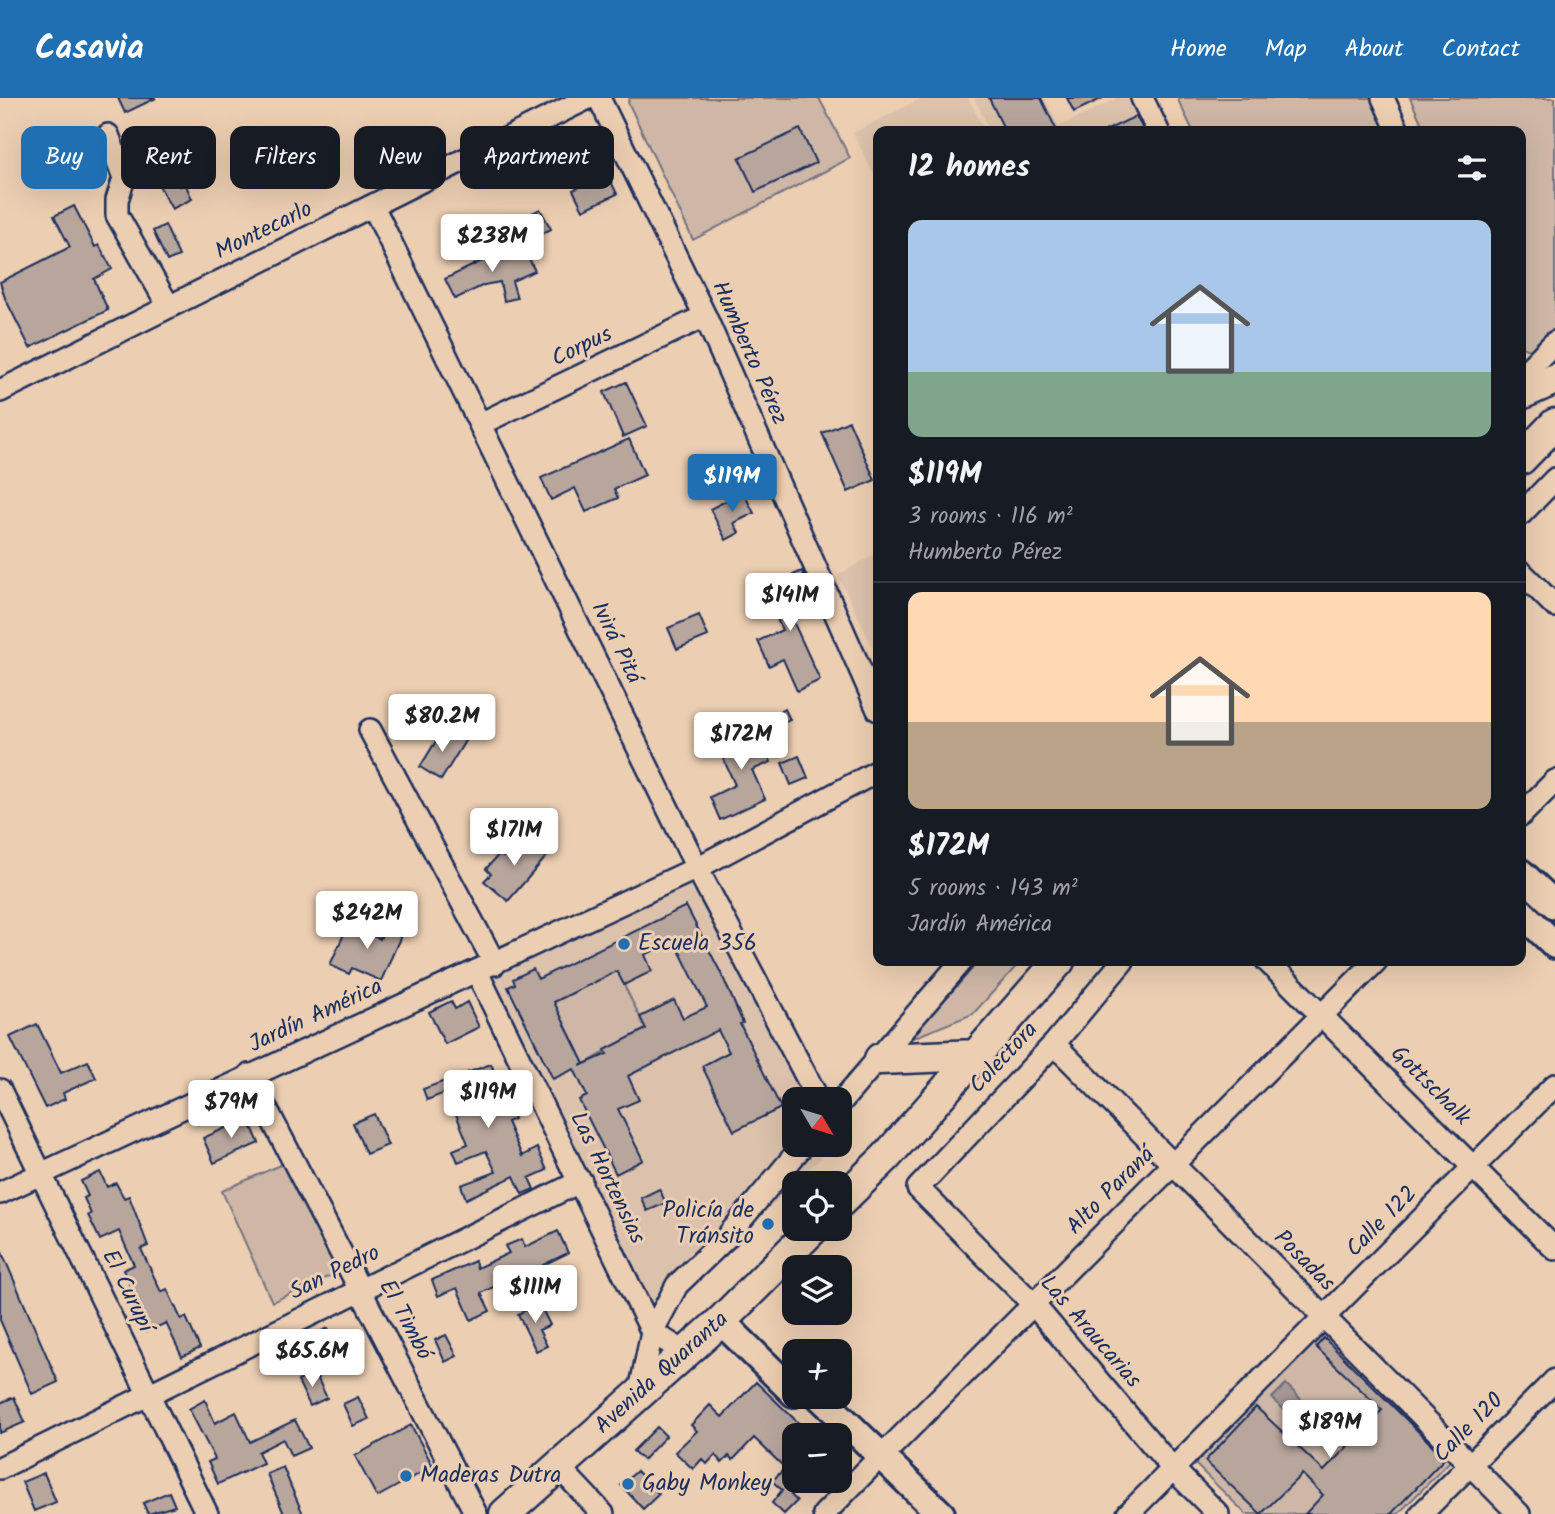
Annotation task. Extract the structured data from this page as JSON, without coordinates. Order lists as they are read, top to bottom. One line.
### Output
{"streets":{"highway":["Avenida Quaranta"],"street":["Montecarlo","Corpus","Humberto Pérez","Ivirá Pitá","Jardín América","Colectora","Gottschalk","Las Hortensias","Alto Paraná","Calle 122","Posadas","San Pedro","El Curupí","El Timbó","Las Araucarias","Calle 120"]},"crossings":[["Montecarlo","Ivirá Pitá"],["Corpus","Humberto Pérez"],["Corpus","Ivirá Pitá"],["Ivirá Pitá","Jardín América"],["Jardín América","Las Hortensias"],["Jardín América","El Curupí"],["Jardín América","El Timbó"],["Colectora","Posadas"],["Colectora","Las Araucarias"],["Gottschalk","Alto Paraná"],["Gottschalk","Calle 122"],["Las Hortensias","San Pedro"],["Alto Paraná","Posadas"],["Alto Paraná","Las Araucarias"],["Calle 122","Posadas"],["Calle 122","Las Araucarias"],["Posadas","Calle 120"],["San Pedro","El Curupí"],["San Pedro","El Timbó"]],"places":["Escuela 356","Policía de Tránsito","Maderas Dutra","Gaby Monkey"],"north":"bottom right","page":{"header":"Casavia","nav":["Home","Map","About","Contact"],"chip":["Buy","Rent","Filters","New","Apartment"],"heading":"12 homes","list":[{"name":"$119M","note":"3 rooms · 116 m² · Humberto Pérez"},{"name":"$172M","note":"5 rooms · 143 m² · Jardín América"}],"price":["$238M","$119M","$141M","$80.2M","$172M","$171M","$242M","$119M","$79M","$111M","$65.6M","$189M"],"map_buttons":["+","−"]}}
